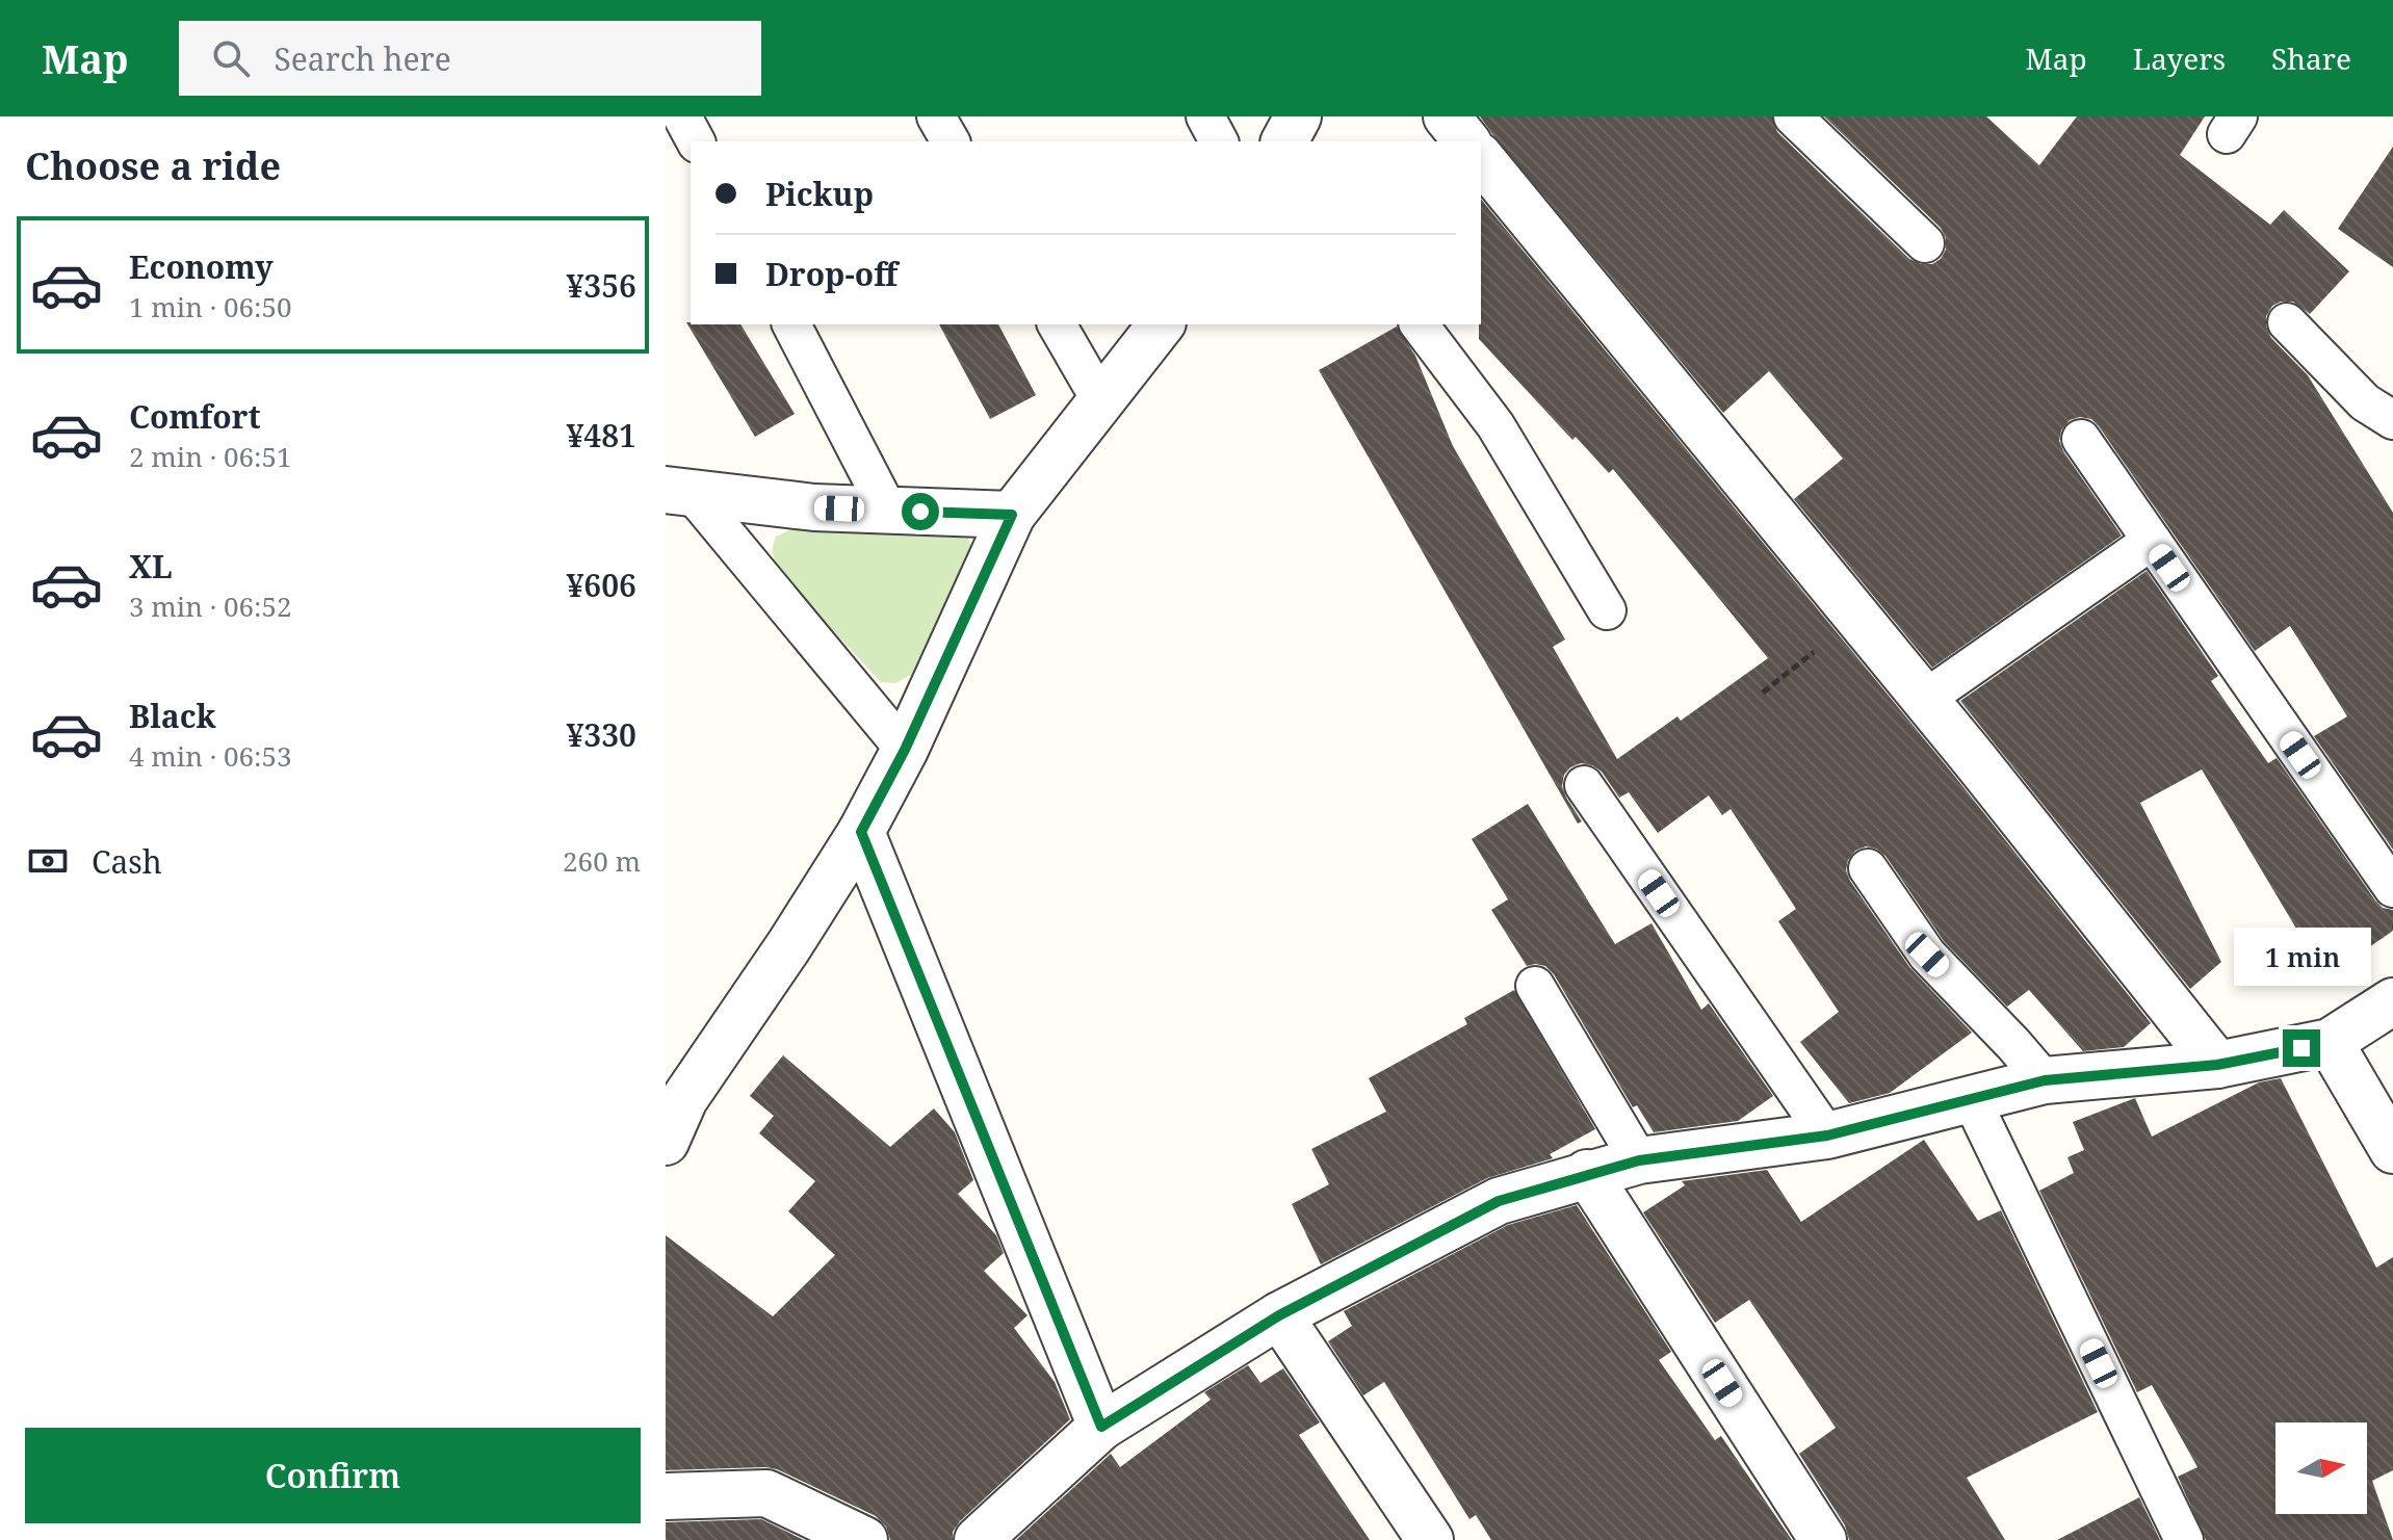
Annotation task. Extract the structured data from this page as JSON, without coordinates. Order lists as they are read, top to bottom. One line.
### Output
{"north":"right","page":{"header":"Map","search":"Search here","nav":["Map","Layers","Share"],"heading":"Choose a ride","banner":["Pickup","Drop-off"],"list":[{"name":"Economy","note":"1 min · 06:50","value":"¥356"},{"name":"Comfort","note":"2 min · 06:51","value":"¥481"},{"name":"XL","note":"3 min · 06:52","value":"¥606"},{"name":"Black","note":"4 min · 06:53","value":"¥330"}],"pay":["Cash","260 m"],"bubble":"1 min","buttons":"Confirm"}}
